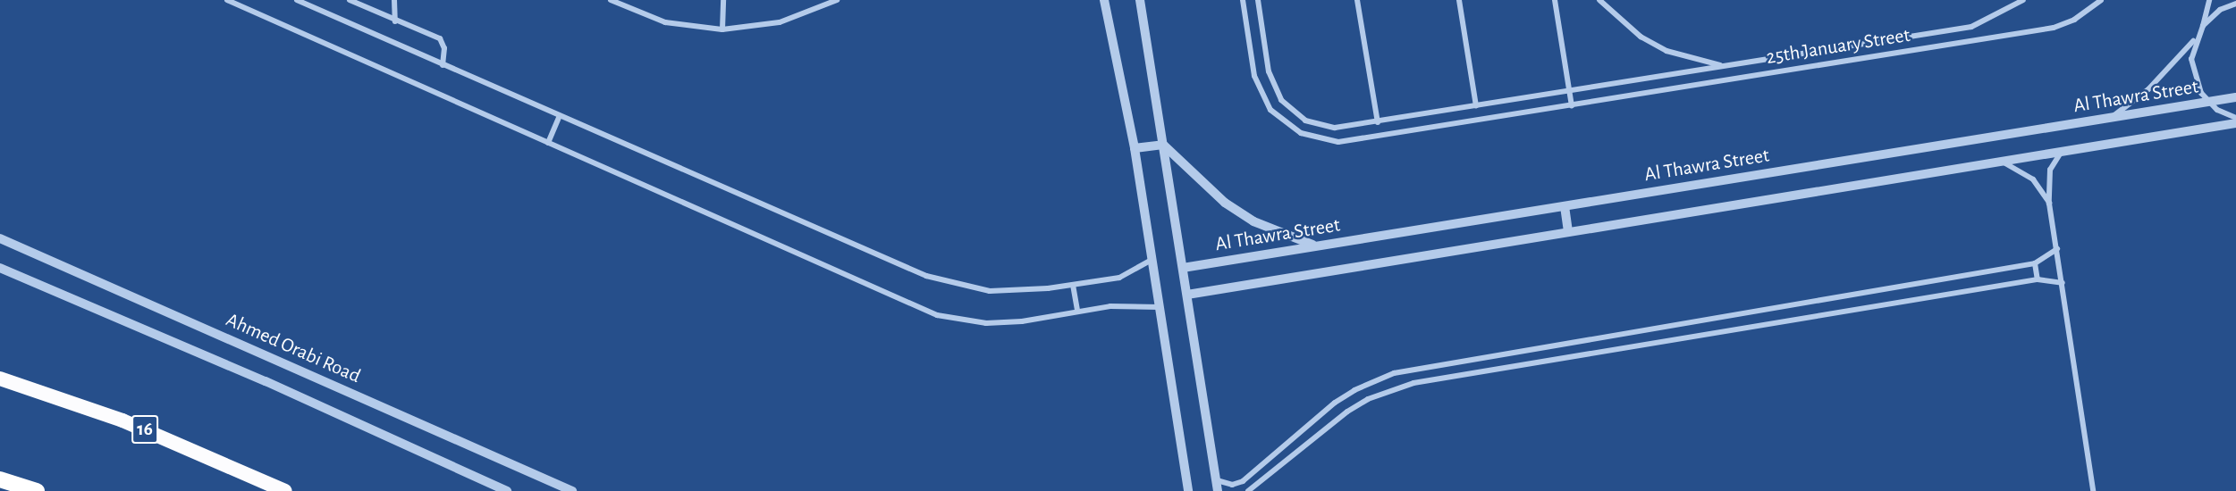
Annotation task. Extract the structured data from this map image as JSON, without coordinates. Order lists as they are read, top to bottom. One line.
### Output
{"streets":{"highway":["16"],"street":["25th January Street","Al Thawra Street","Ahmed Orabi Road"]}}
